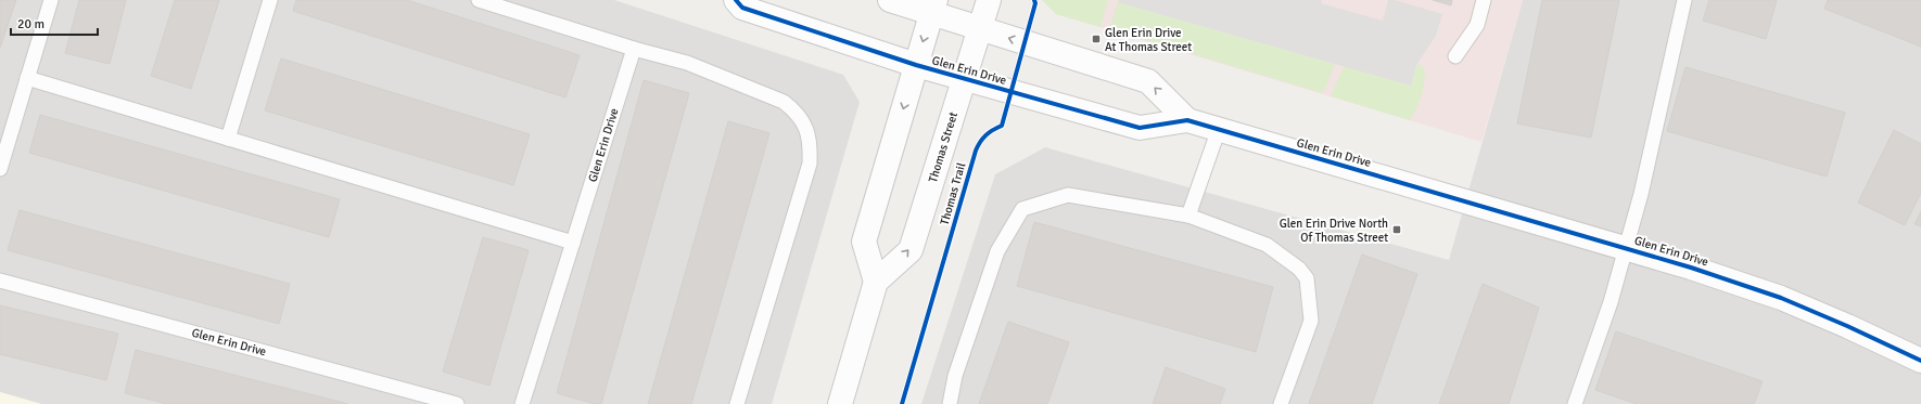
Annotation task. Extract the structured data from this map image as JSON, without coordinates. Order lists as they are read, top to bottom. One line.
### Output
{"streets":{"street":["Glen Erin Drive","Thomas Street"],"cycle path":["Thomas Trail"]},"crossings":[["Glen Erin Drive","Thomas Street"]],"places":{"transit":["Glen Erin Drive At Thomas Street","Glen Erin Drive North Of Thomas Street"]},"scale_bar":"20 m"}
